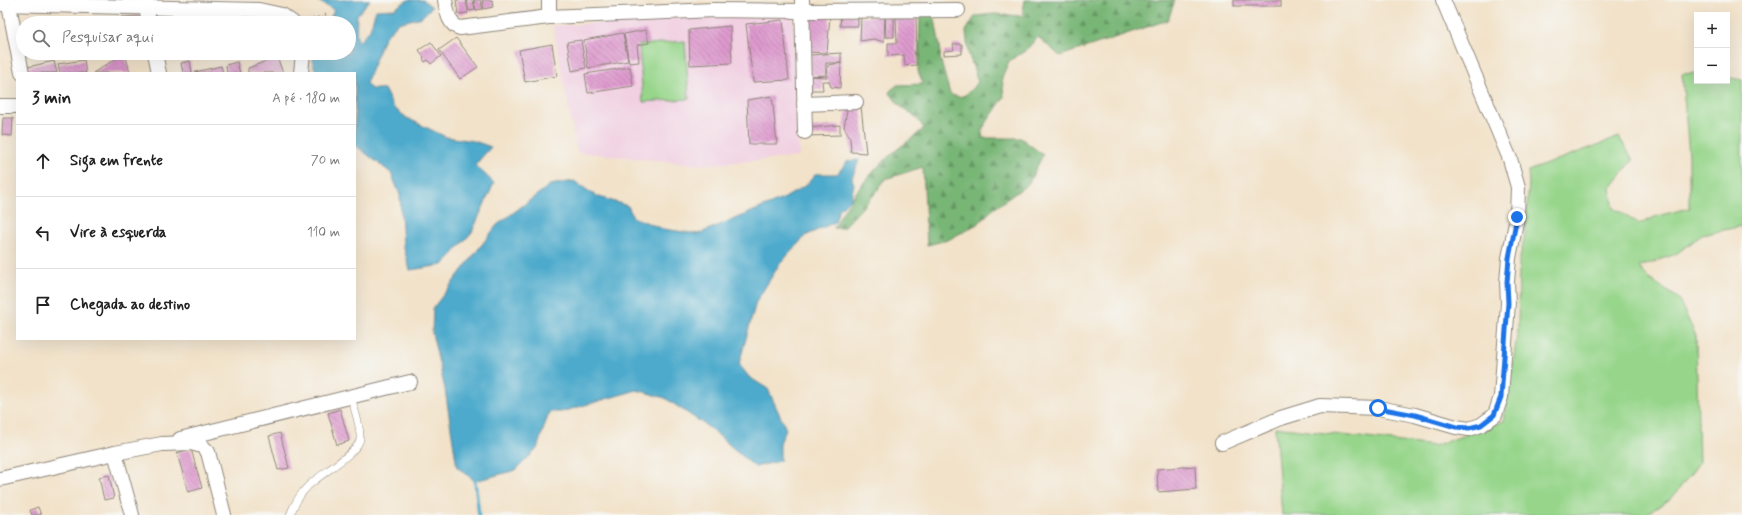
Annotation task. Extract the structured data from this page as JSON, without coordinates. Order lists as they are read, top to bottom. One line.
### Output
{"page":{"map_buttons":["+","−"],"search":"Pesquisar aqui","heading":["3 min","A pé · 180 m"],"list":[["Siga em frente","70 m"],["Vire à esquerda","110 m"],"Chegada ao destino"]}}
